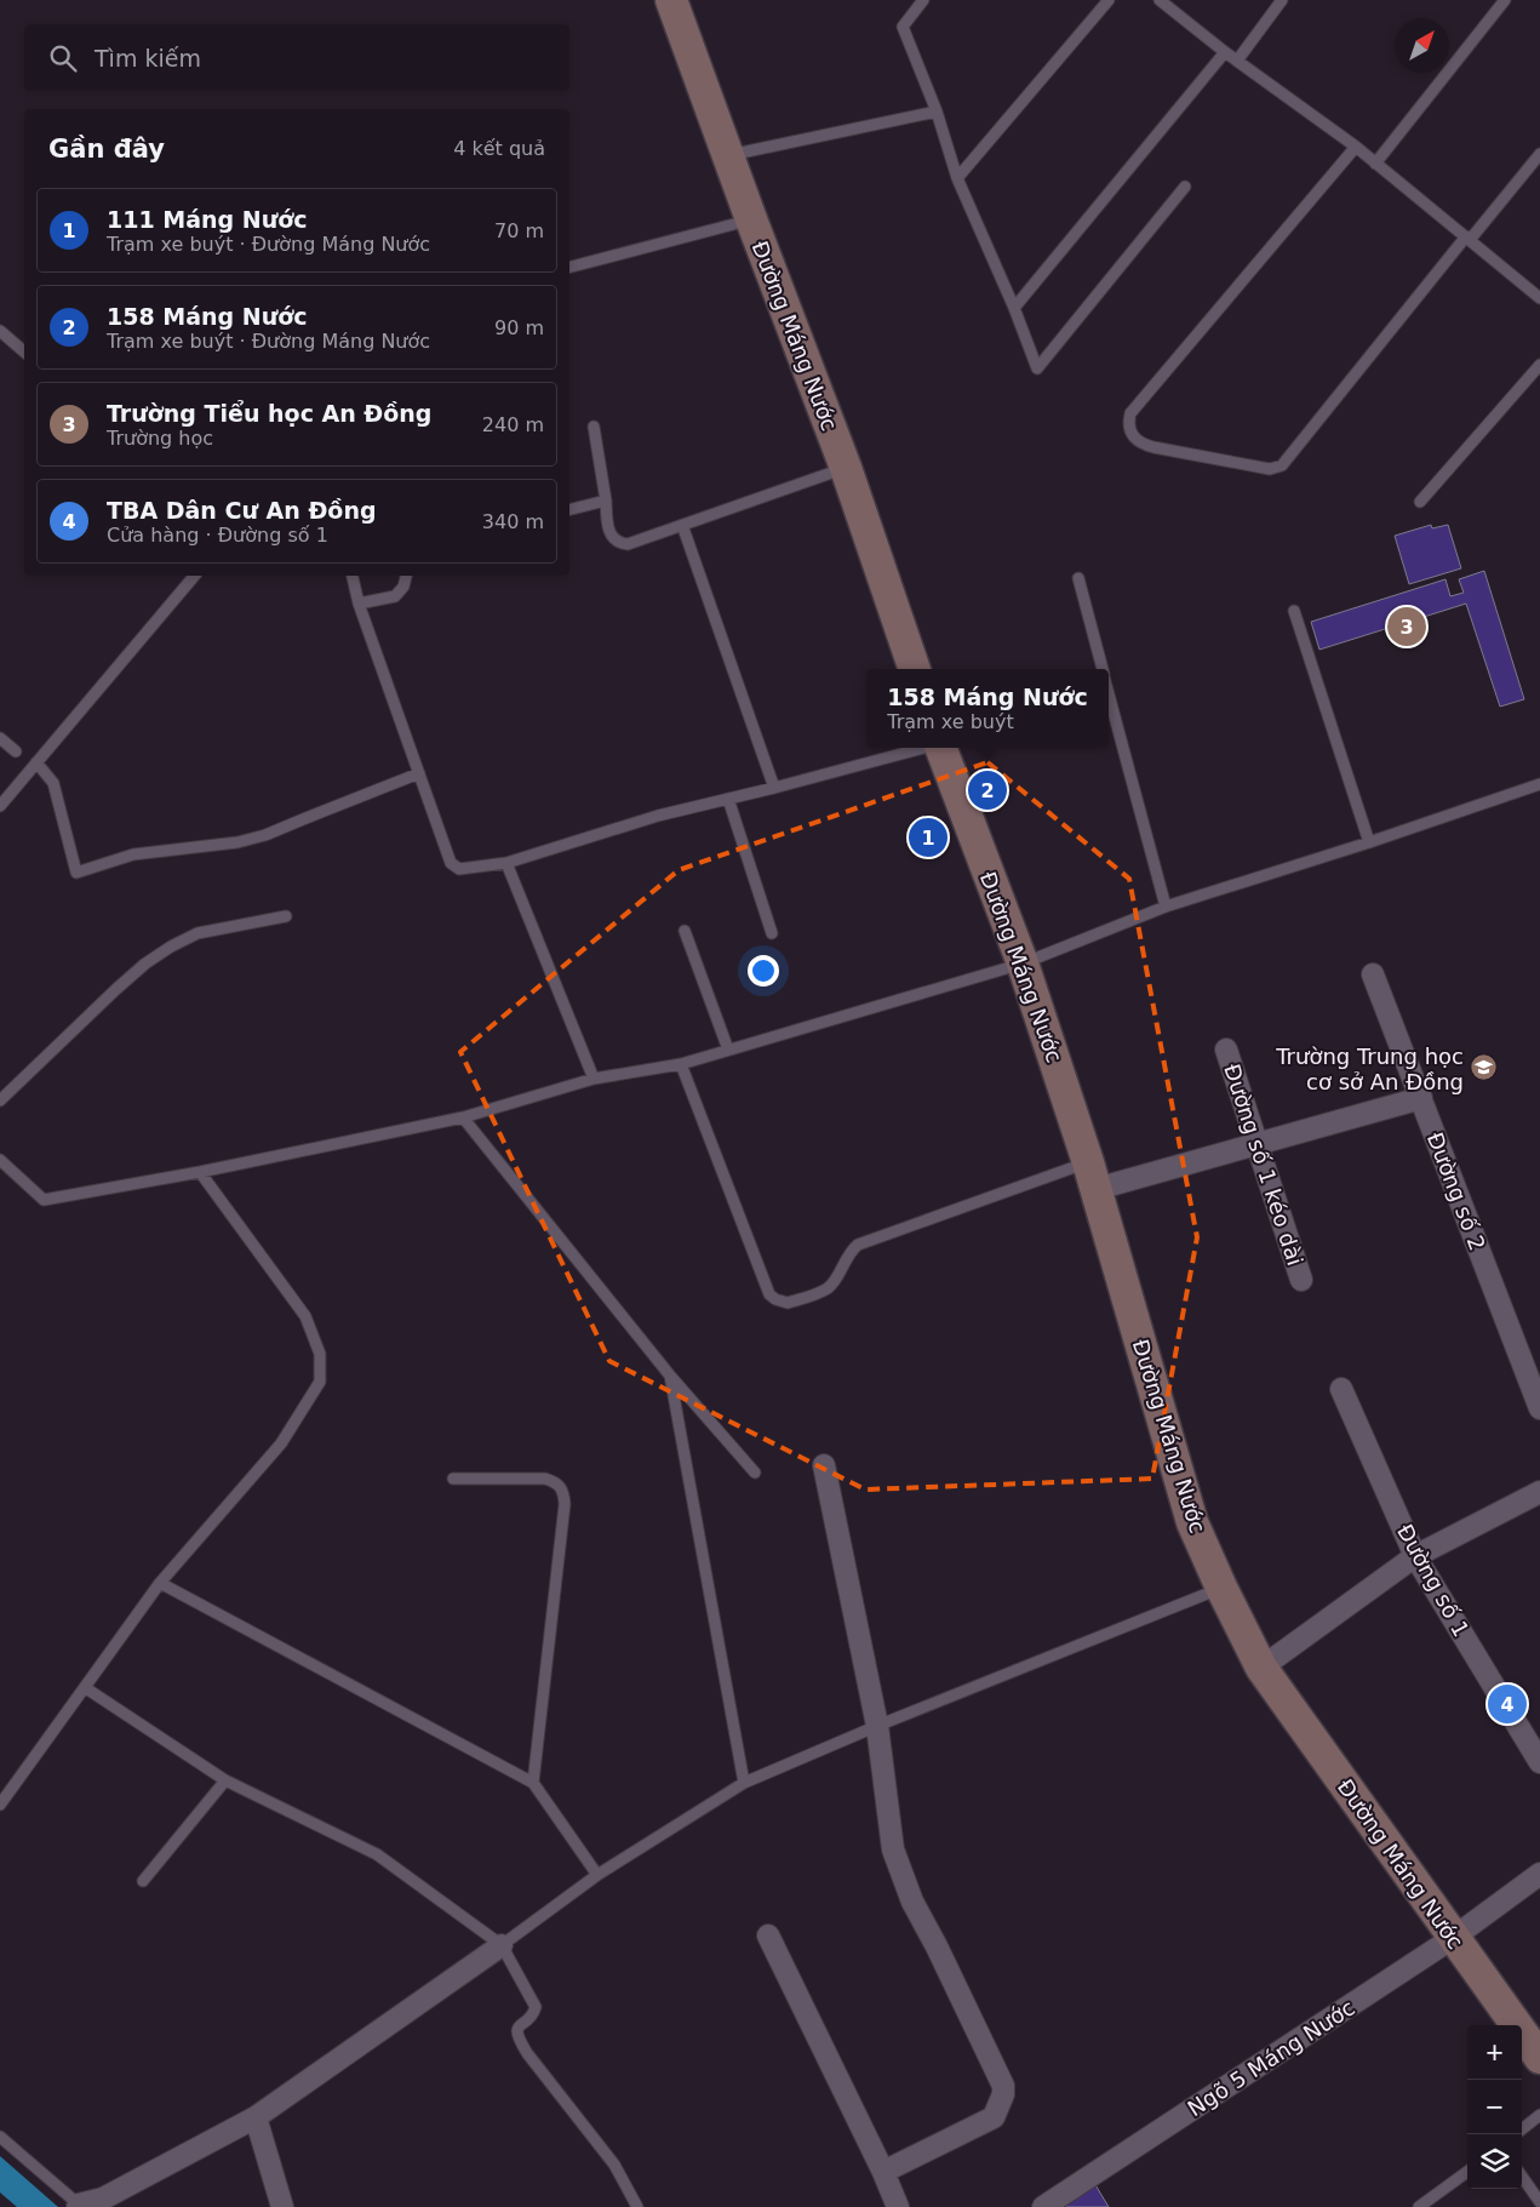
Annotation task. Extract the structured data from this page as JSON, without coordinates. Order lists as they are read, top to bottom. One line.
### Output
{"streets":{"main road":["Đường Máng Nước"],"street":["Đường số 1 kéo dài","Đường số 2","Đường số 1","Ngõ 5 Máng Nước"]},"crossings":[["Đường Máng Nước","Ngõ 5 Máng Nước"]],"places":{"school or university":["Trường Trung học cơ sở An Đồng"]},"north":"top right","page":{"search":"Tìm kiếm","heading":["Gần đây","4 kết quả"],"list":[{"mark":"1","name":"111 Máng Nước","note":"Trạm xe buýt · Đường Máng Nước","value":"70 m"},{"mark":"2","name":"158 Máng Nước","note":"Trạm xe buýt · Đường Máng Nước","value":"90 m"},{"mark":"3","name":"Trường Tiểu học An Đồng","note":"Trường học","value":"240 m"},{"mark":"4","name":"TBA Dân Cư An Đồng","note":"Cửa hàng · Đường số 1","value":"340 m"}],"pins":["3","2","1","4"],"popup":["158 Máng Nước","Trạm xe buýt"],"map_buttons":["+","−"]}}
